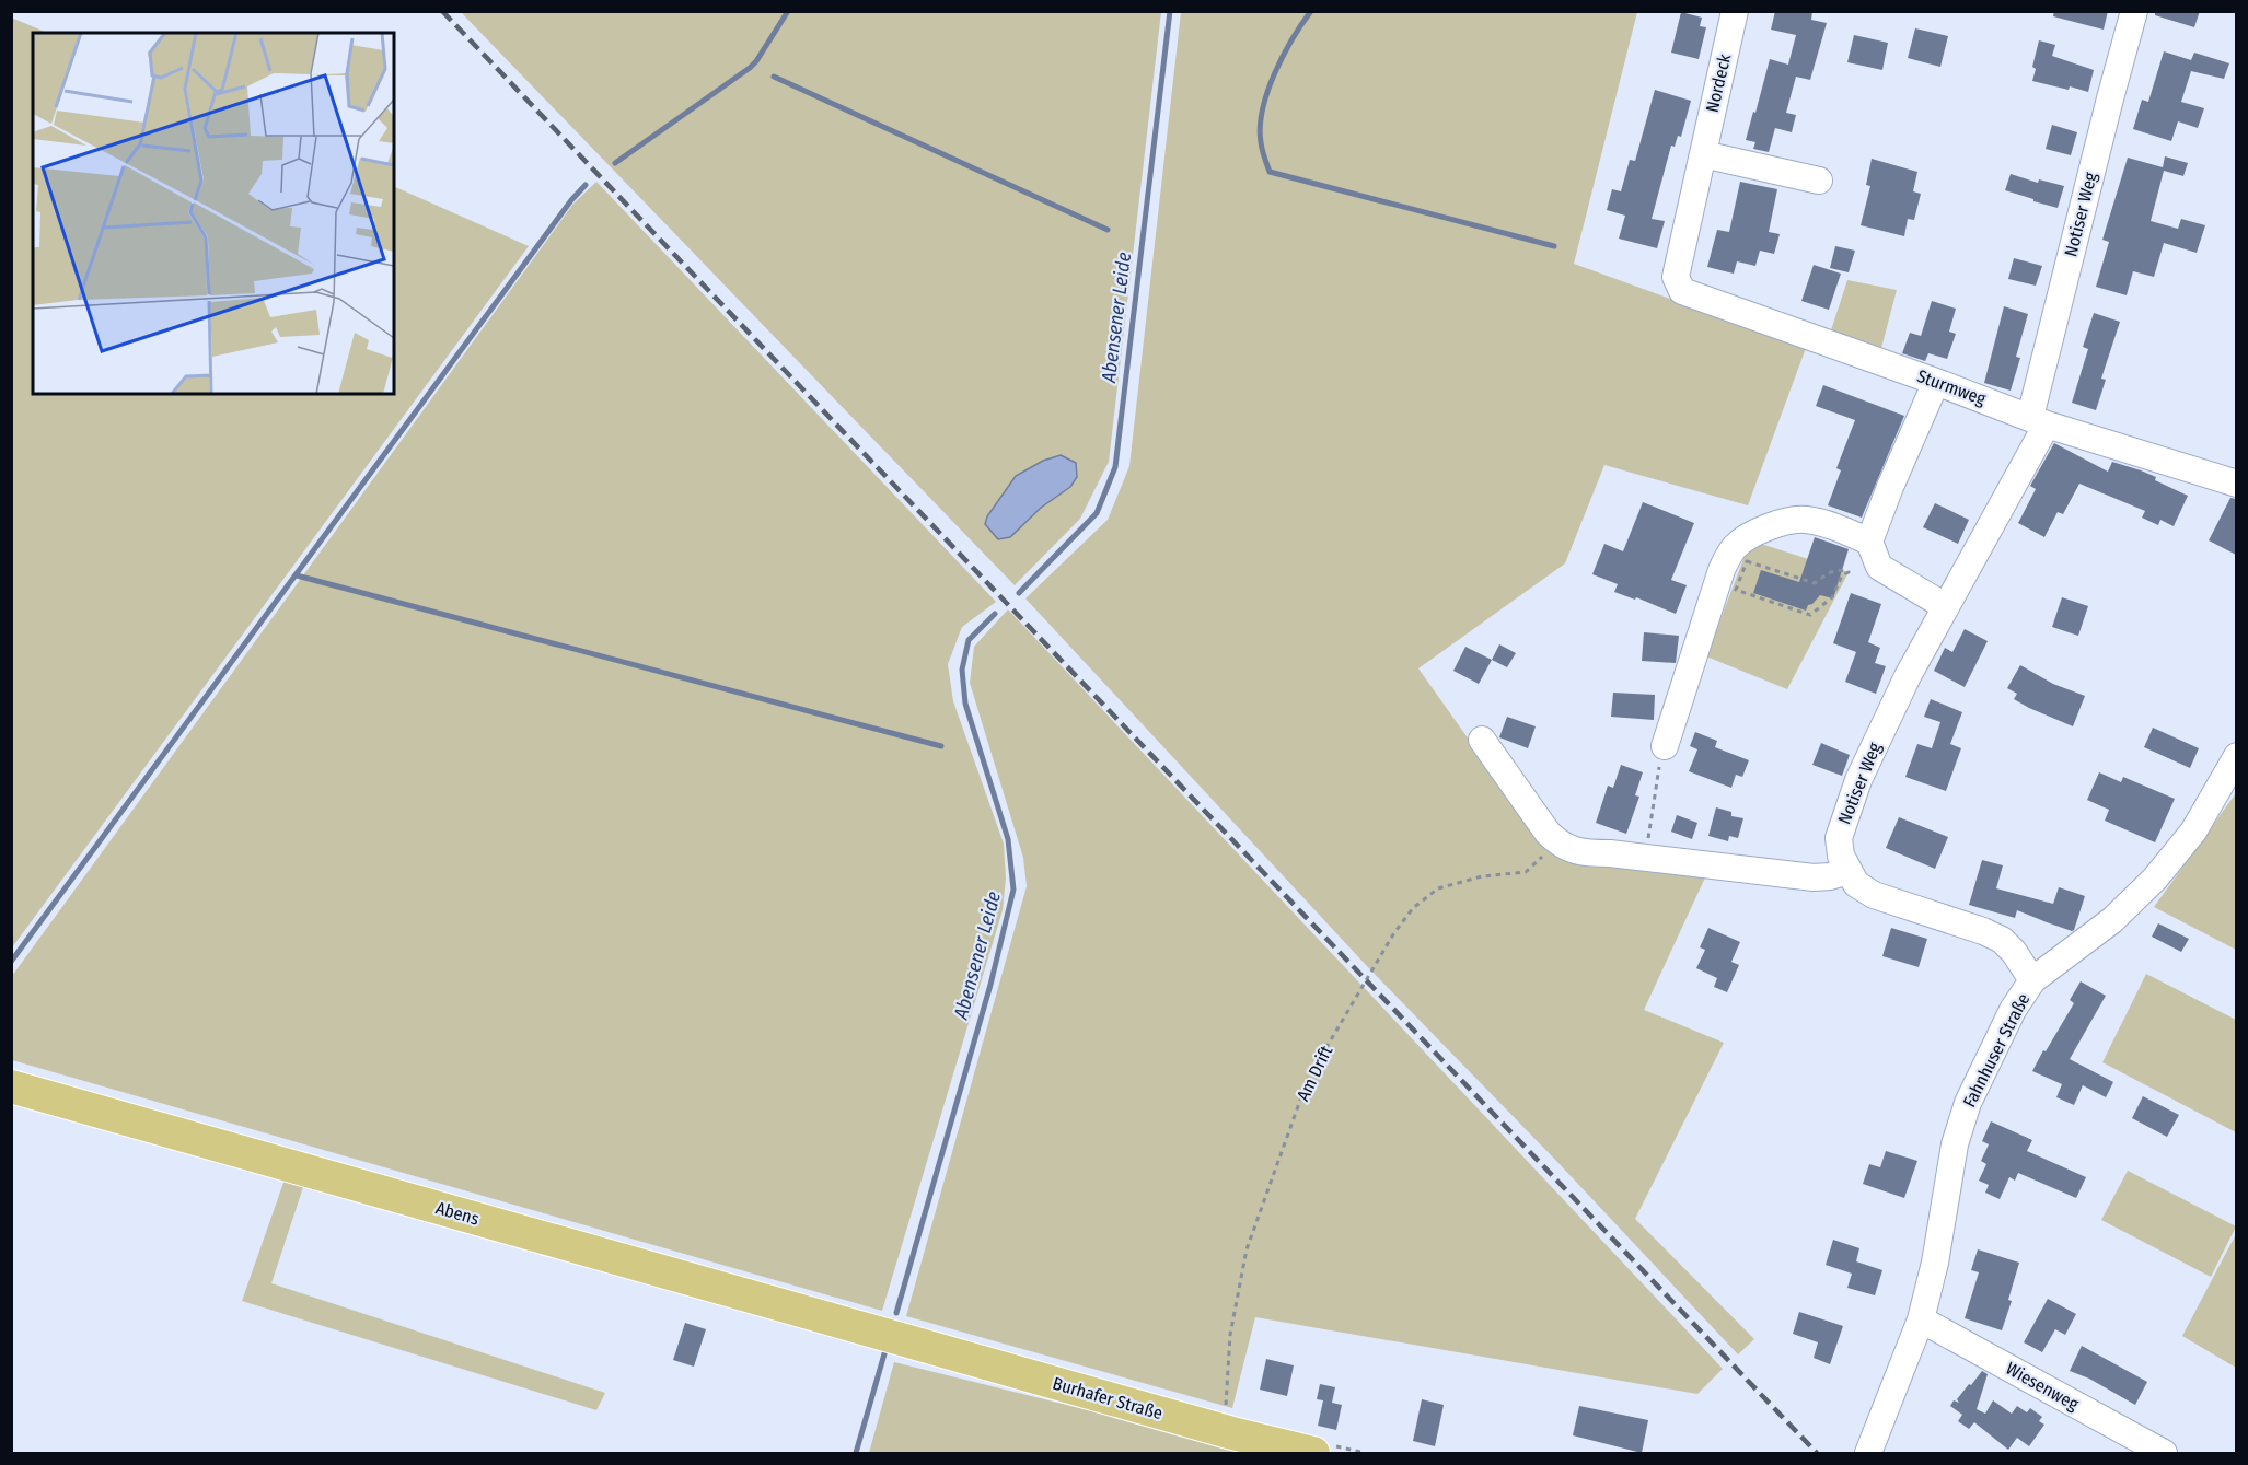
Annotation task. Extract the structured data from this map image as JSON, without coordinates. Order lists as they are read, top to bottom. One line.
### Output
{"streets":{"main road":["Abens","Burhafer Straße"],"street":["Nordeck","Notiser Weg","Sturmweg","Fahnhuser Straße","Wiesenweg"],"path":["Am Drift"]},"crossings":[["Nordeck","Sturmweg"],["Notiser Weg","Sturmweg"],["Fahnhuser Straße","Wiesenweg"],["Abens","Burhafer Straße"]],"water":["Abensener Leide"]}
